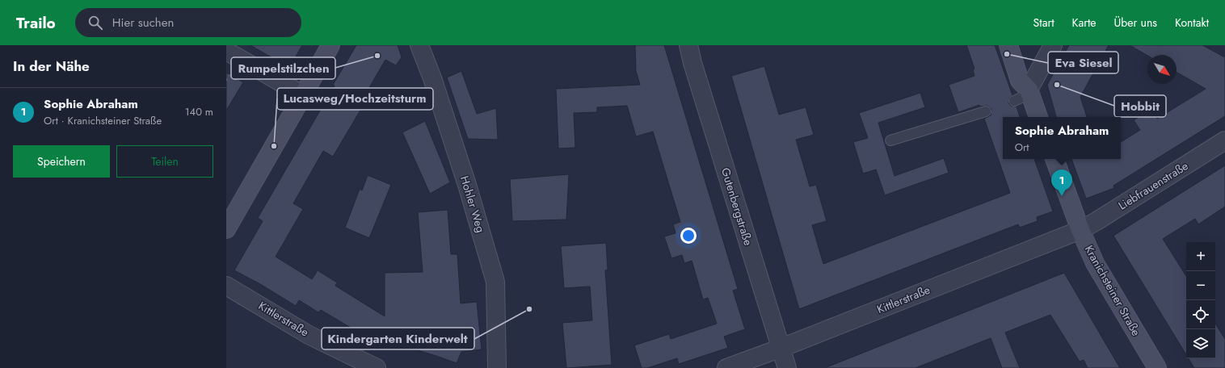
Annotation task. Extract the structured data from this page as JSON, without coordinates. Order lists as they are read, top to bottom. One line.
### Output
{"streets":{"main road":["Kranichsteiner Straße"],"street":["Liebfrauenstraße","Hohler Weg","Gutenbergstraße","Kittlerstraße"]},"crossings":[["Liebfrauenstraße","Kranichsteiner Straße"],["Liebfrauenstraße","Kittlerstraße"],["Gutenbergstraße","Kittlerstraße"],["Kranichsteiner Straße","Kittlerstraße"]],"places":["Eva Siesel","Rumpelstilzchen","Hobbit","Lucasweg/Hochzeitsturm","Kindergarten Kinderwelt"],"north":"bottom right","page":{"header":"Trailo","search":"Hier suchen","nav":["Start","Karte","Über uns","Kontakt"],"heading":"In der Nähe","list":[{"mark":"1","name":"Sophie Abraham","note":"Ort · Kranichsteiner Straße","value":"140 m"}],"popup":["Sophie Abraham","Ort"],"buttons":["Speichern","Teilen"],"pins":"1","map_buttons":["+","−"]}}
